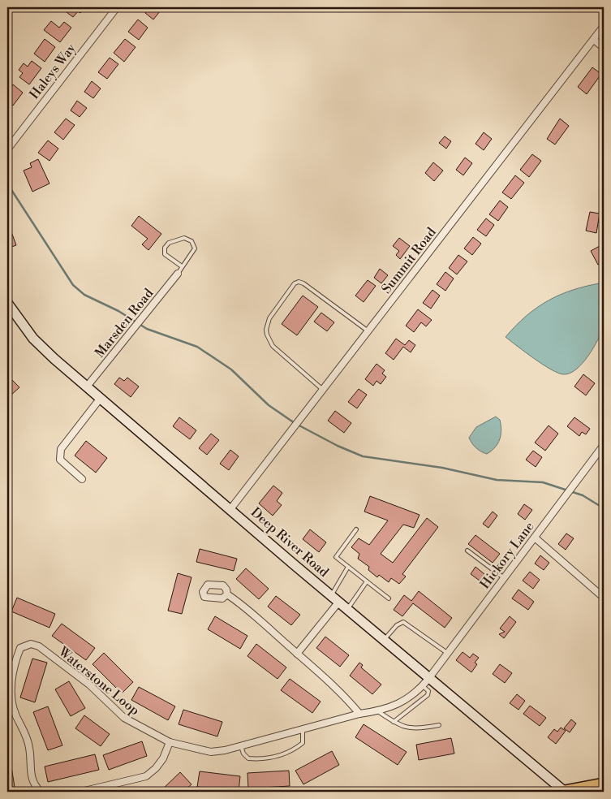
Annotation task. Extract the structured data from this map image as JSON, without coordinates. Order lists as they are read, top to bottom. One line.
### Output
{"streets":{"street":["Haleys Way","Summit Road","Marsden Road","Deep River Road","Hickory Lane","Waterstone Loop"]},"crossings":[["Summit Road","Deep River Road"],["Marsden Road","Deep River Road"],["Deep River Road","Hickory Lane"],["Deep River Road","Waterstone Loop"],["Hickory Lane","Waterstone Loop"]]}
